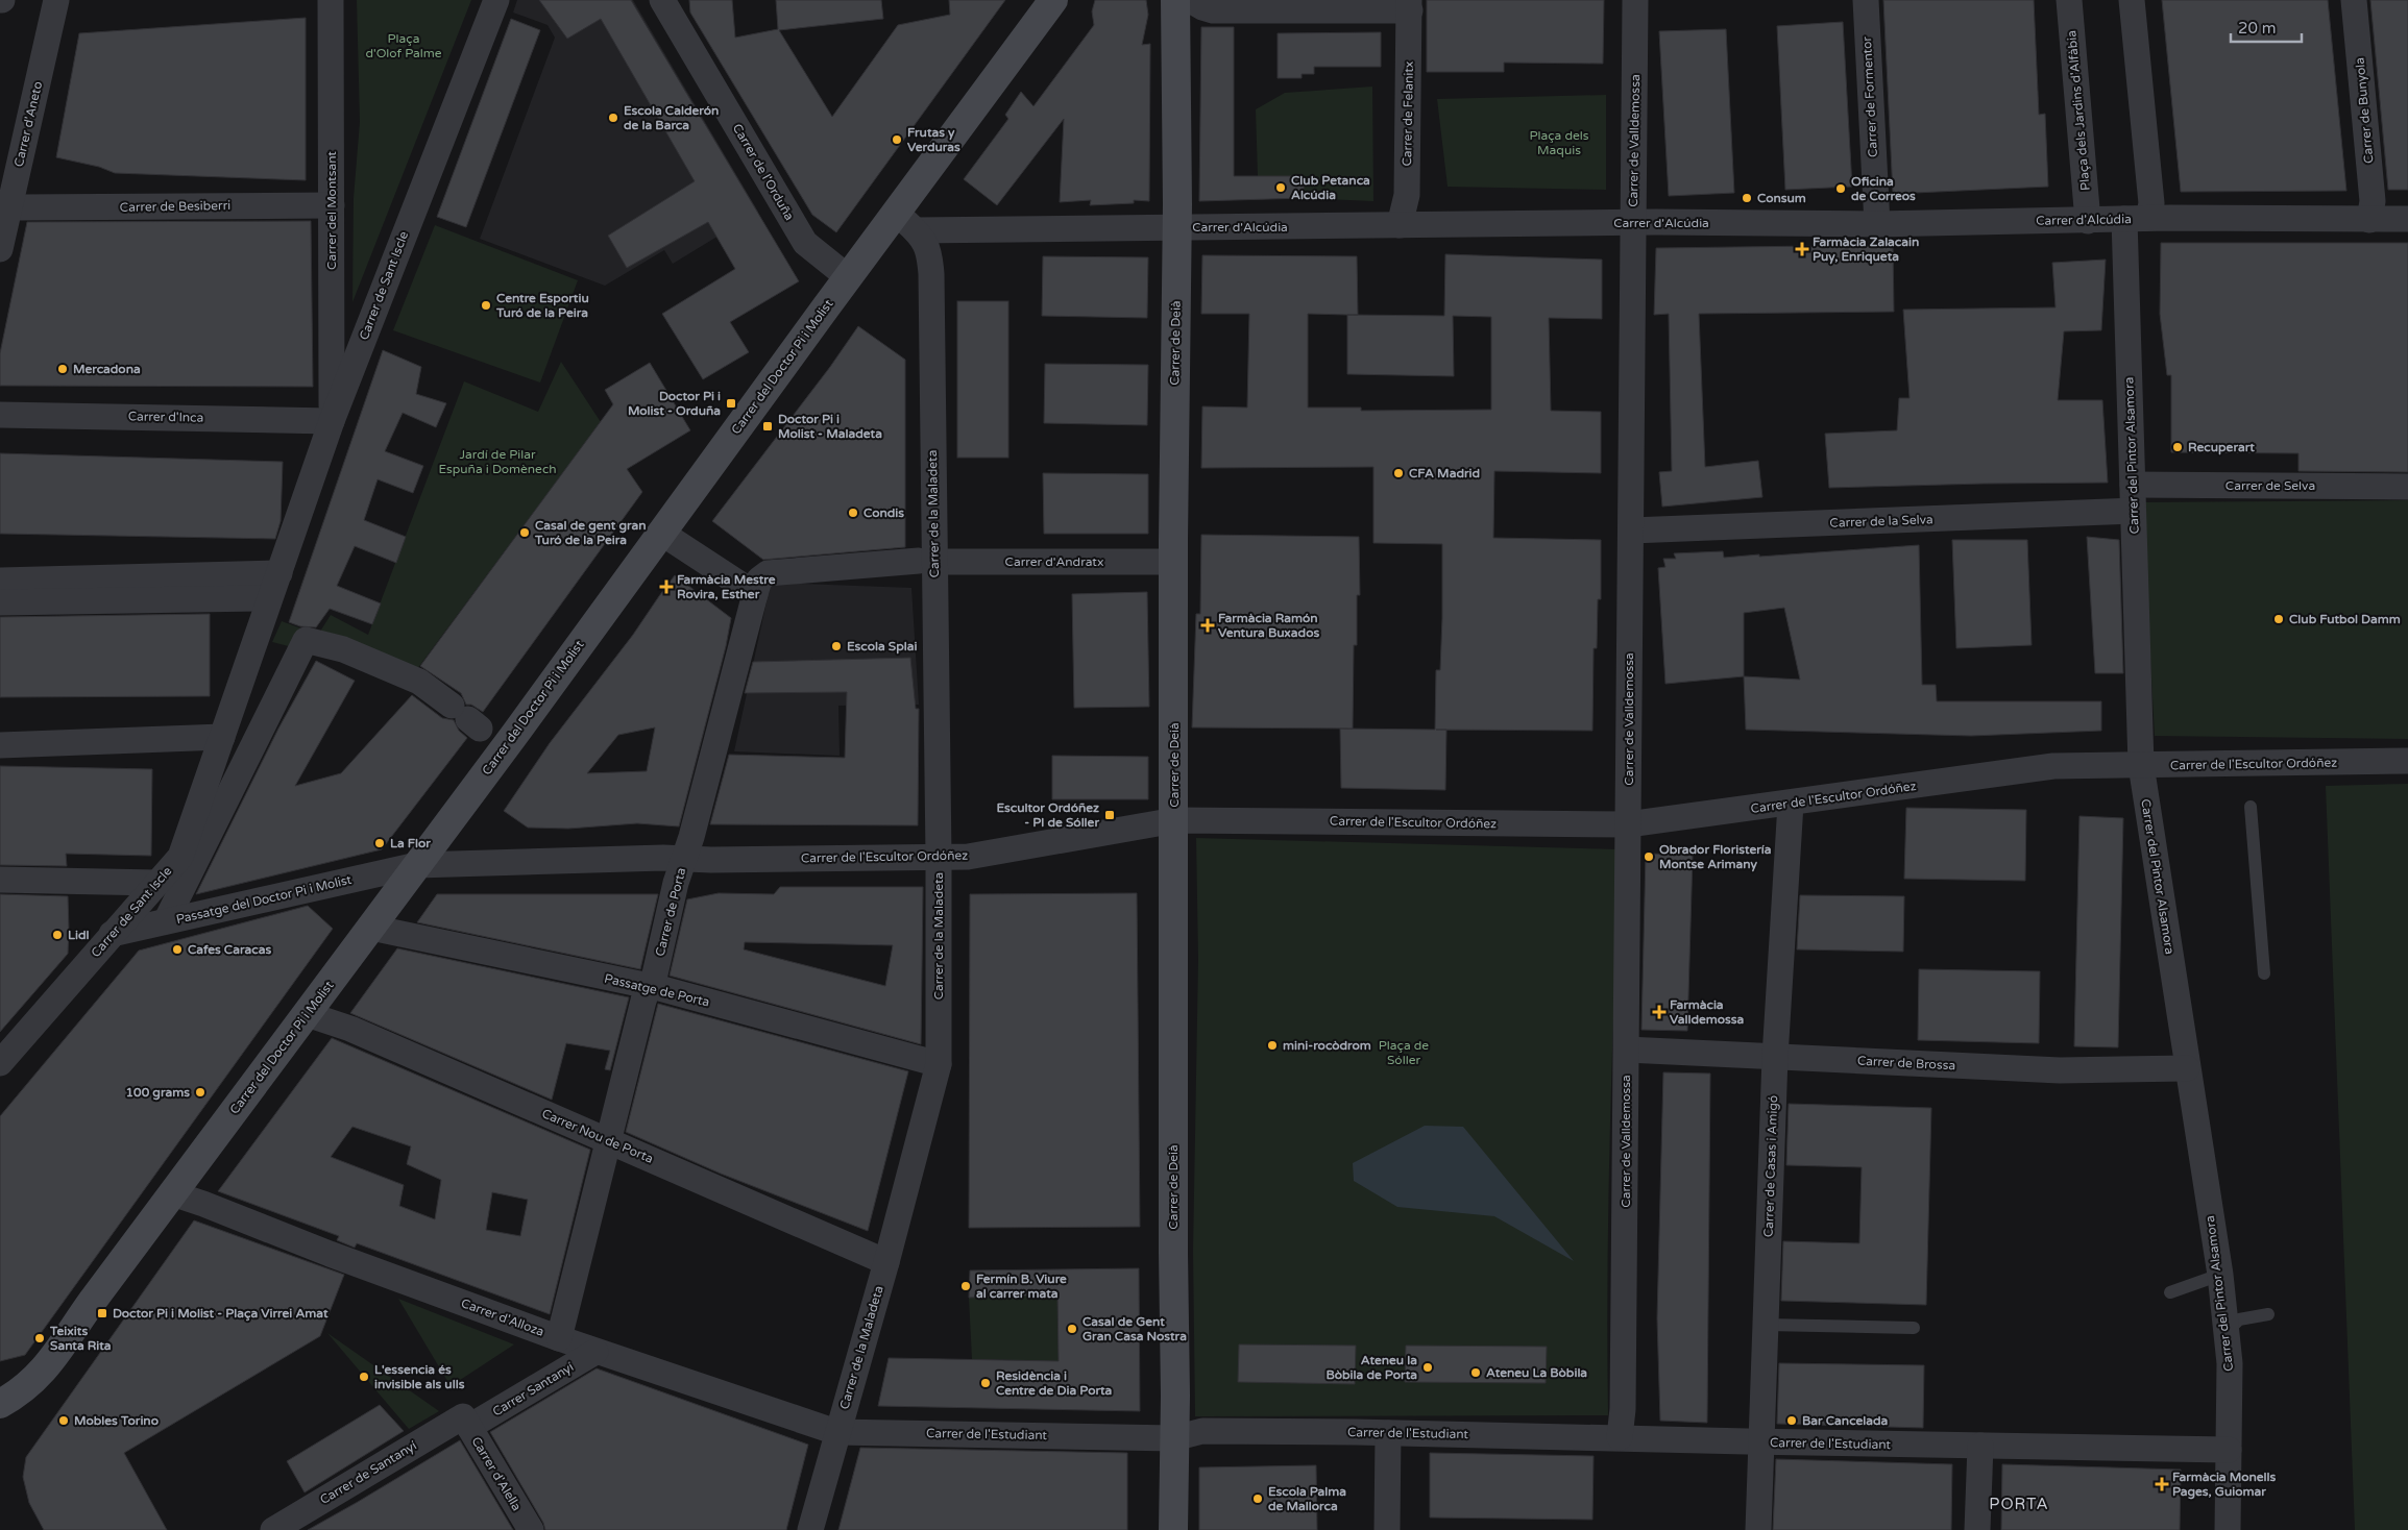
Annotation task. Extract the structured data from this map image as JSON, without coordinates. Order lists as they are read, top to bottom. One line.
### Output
{"streets":{"main road":["Carrer de Deià","Carrer del Doctor Pi i Molist"],"street":["Carrer de Formentor","Plaça dels Jardins d'Alfàbia","Carrer de Bunyola","Carrer de Felanitx","Carrer d'Aneto","Carrer de Valldemossa","Carrer de l'Orduña","Carrer de Besiberri","Carrer del Montsant","Carrer d'Alcúdia","Carrer de Sant Iscle","Carrer d'Inca","Carrer del Pintor Alsamora","Carrer de Selva","Carrer de la Maladeta","Carrer de la Selva","Carrer d'Andratx","Carrer de l'Escultor Ordóñez","Passatge del Doctor Pi i Molist","Carrer de Porta","Passatge de Porta","Carrer de Brossa","Carrer Nou de Porta","Carrer de Casas i Amigó","Carrer d'Alloza","Carrer Santanyí","Carrer de l'Estudiant","Carrer de Santanyí","Carrer d'Alella"]},"crossings":[["Carrer de Formentor","Carrer d'Alcúdia"],["Plaça dels Jardins d'Alfàbia","Carrer d'Alcúdia"],["Carrer de Bunyola","Carrer d'Alcúdia"],["Carrer de Felanitx","Carrer d'Alcúdia"],["Carrer de Valldemossa","Carrer d'Alcúdia"],["Carrer de Valldemossa","Carrer de la Selva"],["Carrer de Valldemossa","Carrer de l'Escultor Ordóñez"],["Carrer de Valldemossa","Carrer de Brossa"],["Carrer de Valldemossa","Carrer de l'Estudiant"],["Carrer de l'Orduña","Carrer del Doctor Pi i Molist"],["Carrer de Besiberri","Carrer del Montsant"],["Carrer del Montsant","Carrer de Sant Iscle"],["Carrer del Montsant","Carrer d'Inca"],["Carrer d'Alcúdia","Carrer de Deià"],["Carrer d'Alcúdia","Carrer del Doctor Pi i Molist"],["Carrer d'Alcúdia","Carrer del Pintor Alsamora"],["Carrer d'Alcúdia","Carrer de la Maladeta"],["Carrer de Sant Iscle","Carrer d'Inca"],["Carrer de Sant Iscle","Passatge del Doctor Pi i Molist"],["Carrer de Deià","Carrer d'Andratx"],["Carrer de Deià","Carrer de l'Escultor Ordóñez"],["Carrer de Deià","Carrer de l'Estudiant"],["Carrer del Doctor Pi i Molist","Carrer de la Maladeta"],["Carrer del Doctor Pi i Molist","Carrer de l'Escultor Ordóñez"],["Carrer del Doctor Pi i Molist","Passatge del Doctor Pi i Molist"],["Carrer del Doctor Pi i Molist","Passatge de Porta"],["Carrer del Doctor Pi i Molist","Carrer Nou de Porta"],["Carrer del Doctor Pi i Molist","Carrer d'Alloza"],["Carrer del Pintor Alsamora","Carrer de Selva"],["Carrer del Pintor Alsamora","Carrer de la Selva"],["Carrer del Pintor Alsamora","Carrer de l'Escultor Ordóñez"],["Carrer del Pintor Alsamora","Carrer de Brossa"],["Carrer del Pintor Alsamora","Carrer de l'Estudiant"],["Carrer de la Maladeta","Carrer d'Andratx"],["Carrer de la Maladeta","Carrer de l'Escultor Ordóñez"],["Carrer de la Maladeta","Passatge de Porta"],["Carrer de la Maladeta","Carrer Nou de Porta"],["Carrer de la Maladeta","Carrer d'Alloza"],["Carrer de la Maladeta","Carrer de l'Estudiant"],["Carrer d'Andratx","Carrer de Porta"],["Carrer de l'Escultor Ordóñez","Passatge del Doctor Pi i Molist"],["Carrer de l'Escultor Ordóñez","Carrer de Porta"],["Carrer de l'Escultor Ordóñez","Carrer de Casas i Amigó"],["Carrer de Porta","Passatge de Porta"],["Carrer de Porta","Carrer Nou de Porta"],["Carrer de Porta","Carrer d'Alloza"],["Carrer de Brossa","Carrer de Casas i Amigó"],["Carrer de Casas i Amigó","Carrer de l'Estudiant"],["Carrer d'Alloza","Carrer Santanyí"],["Carrer d'Alloza","Carrer de l'Estudiant"],["Carrer Santanyí","Carrer de Santanyí"],["Carrer Santanyí","Carrer d'Alella"],["Carrer de Santanyí","Carrer d'Alella"]],"districts":["PORTA"],"parks":["Plaça d'Olof Palme","Plaça dels Maquis","Jardí de Pilar Espuña i Domènech","Plaça de Sóller"],"places":{"other":["Escola Calderón de la Barca","Frutas y Verduras","Club Petanca Alcúdia","Oficina de Correos","Consum","Centre Esportiu Turó de la Peira","Mercadona","Recuperart","CFA Madrid","Condis","Casal de gent gran Turó de la Peira","Club Futbol Damm","Escola Splai","La Flor","Obrador Floristería Montse Arimany","Lidl","Cafes Caracas","mini-rocòdrom","100 grams","Fermín B. Viure al carrer mata","Casal de Gent Gran Casa Nostra","Teixits Santa Rita","Ateneu la Bòbila de Porta","Ateneu La Bòbila","L'essencia és invisible als ulls","Residència i Centre de Dia Porta","Mobles Torino","Bar Cancelada","Escola Palma de Mallorca"],"health":["Farmàcia Zalacain Puy, Enriqueta","Farmàcia Mestre Rovira, Esther","Farmàcia Ramón Ventura Buxados","Farmàcia Valldemossa","Farmàcia Monells Pages, Guiomar"],"transit":["Doctor Pi i Molist - Orduña","Doctor Pi i Molist - Maladeta","Escultor Ordóñez - Pl de Sóller","Doctor Pi i Molist - Plaça Virrei Amat"]},"scale_bar":"20 m"}
